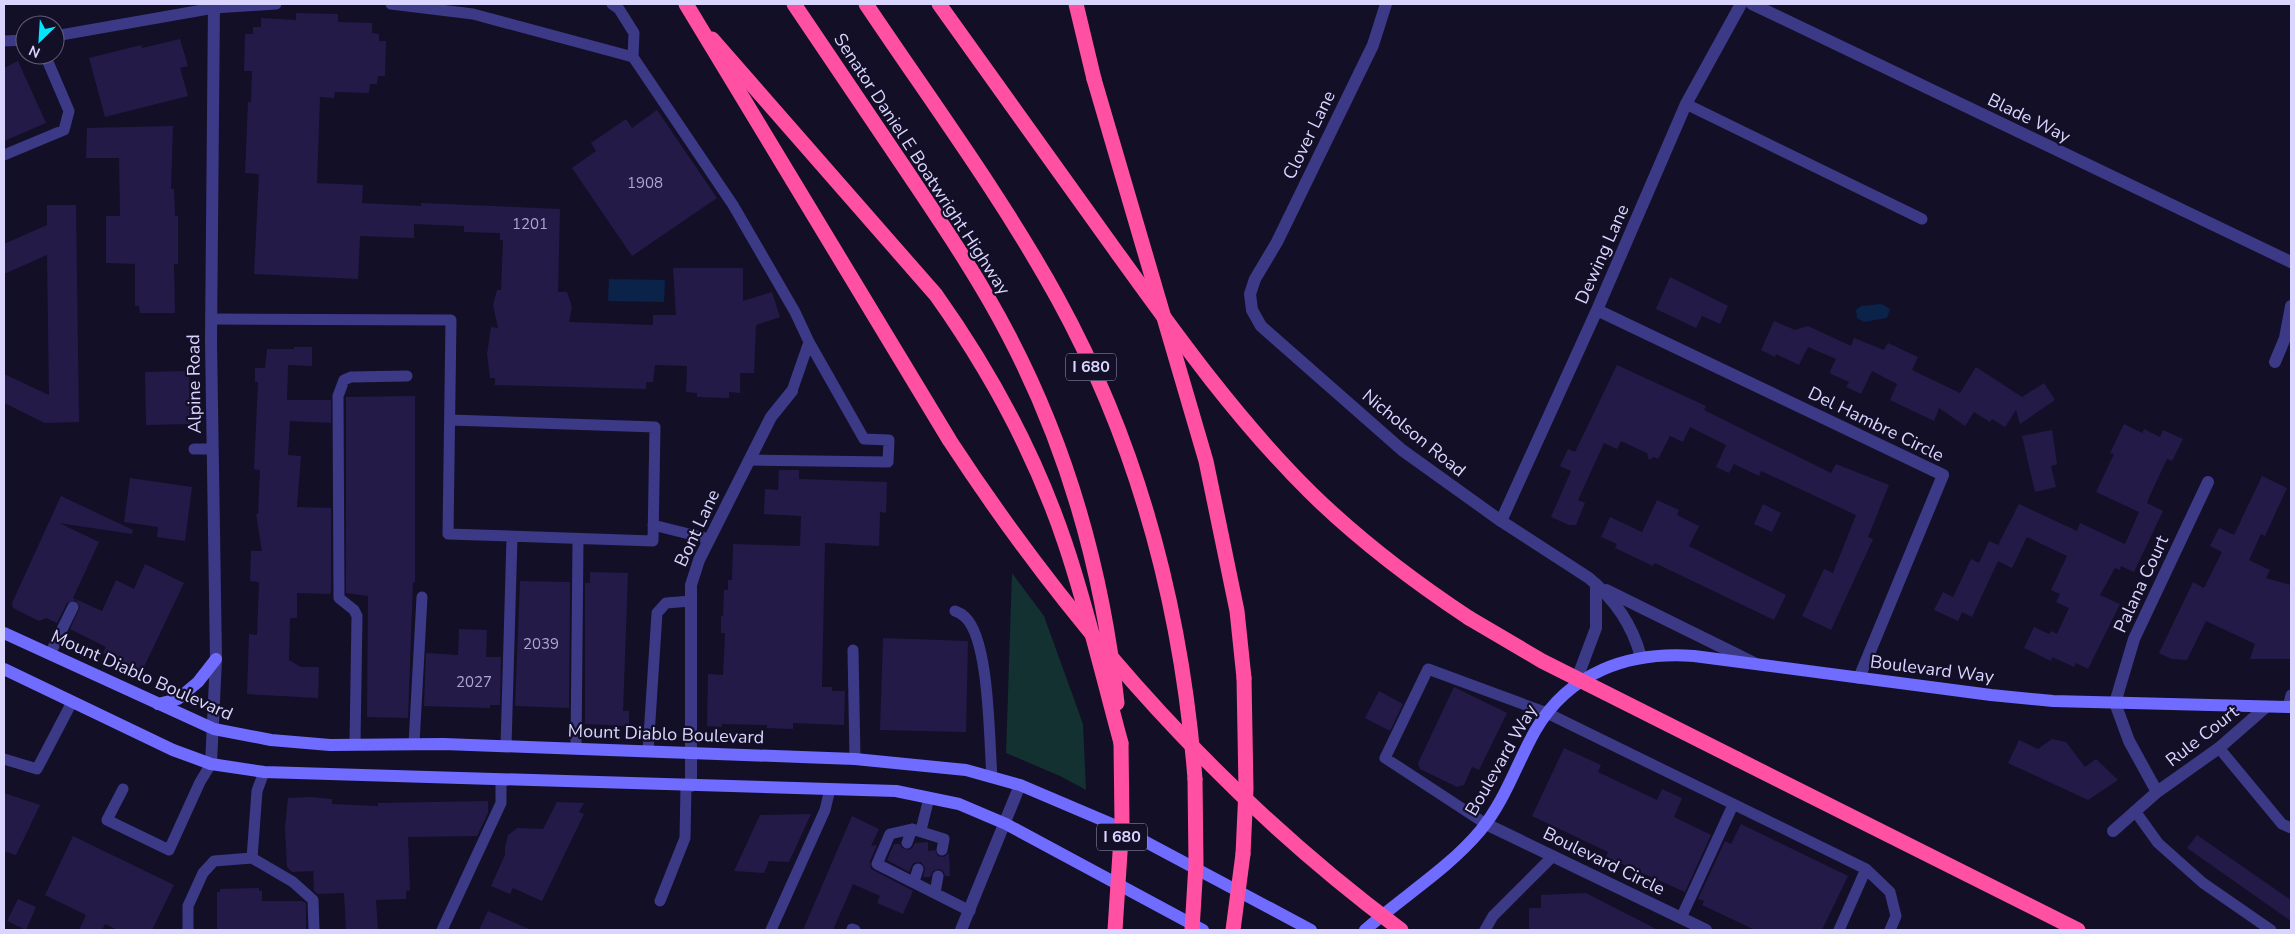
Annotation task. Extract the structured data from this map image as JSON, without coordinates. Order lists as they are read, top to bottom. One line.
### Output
{"streets":{"highway":["Senator Daniel E Boatwright Highway","I 680"],"main road":["Boulevard Way","Mount Diablo Boulevard"],"street":["Blade Way","Clover Lane","Dewing Lane","Alpine Road","Del Hambre Circle","Nicholson Road","Bont Lane","Palana Court","Rule Court","Boulevard Circle"]},"crossings":[["Clover Lane","Nicholson Road"],["Dewing Lane","Del Hambre Circle"],["Dewing Lane","Nicholson Road"],["Alpine Road","Mount Diablo Boulevard"],["Del Hambre Circle","Boulevard Way"],["Nicholson Road","Boulevard Way"],["Bont Lane","Mount Diablo Boulevard"],["Palana Court","Boulevard Way"],["Palana Court","Rule Court"],["Boulevard Way","Rule Court"],["Boulevard Way","Boulevard Circle"]],"house_numbers":["1908","1201","2039","2027"],"north":"bottom left"}
